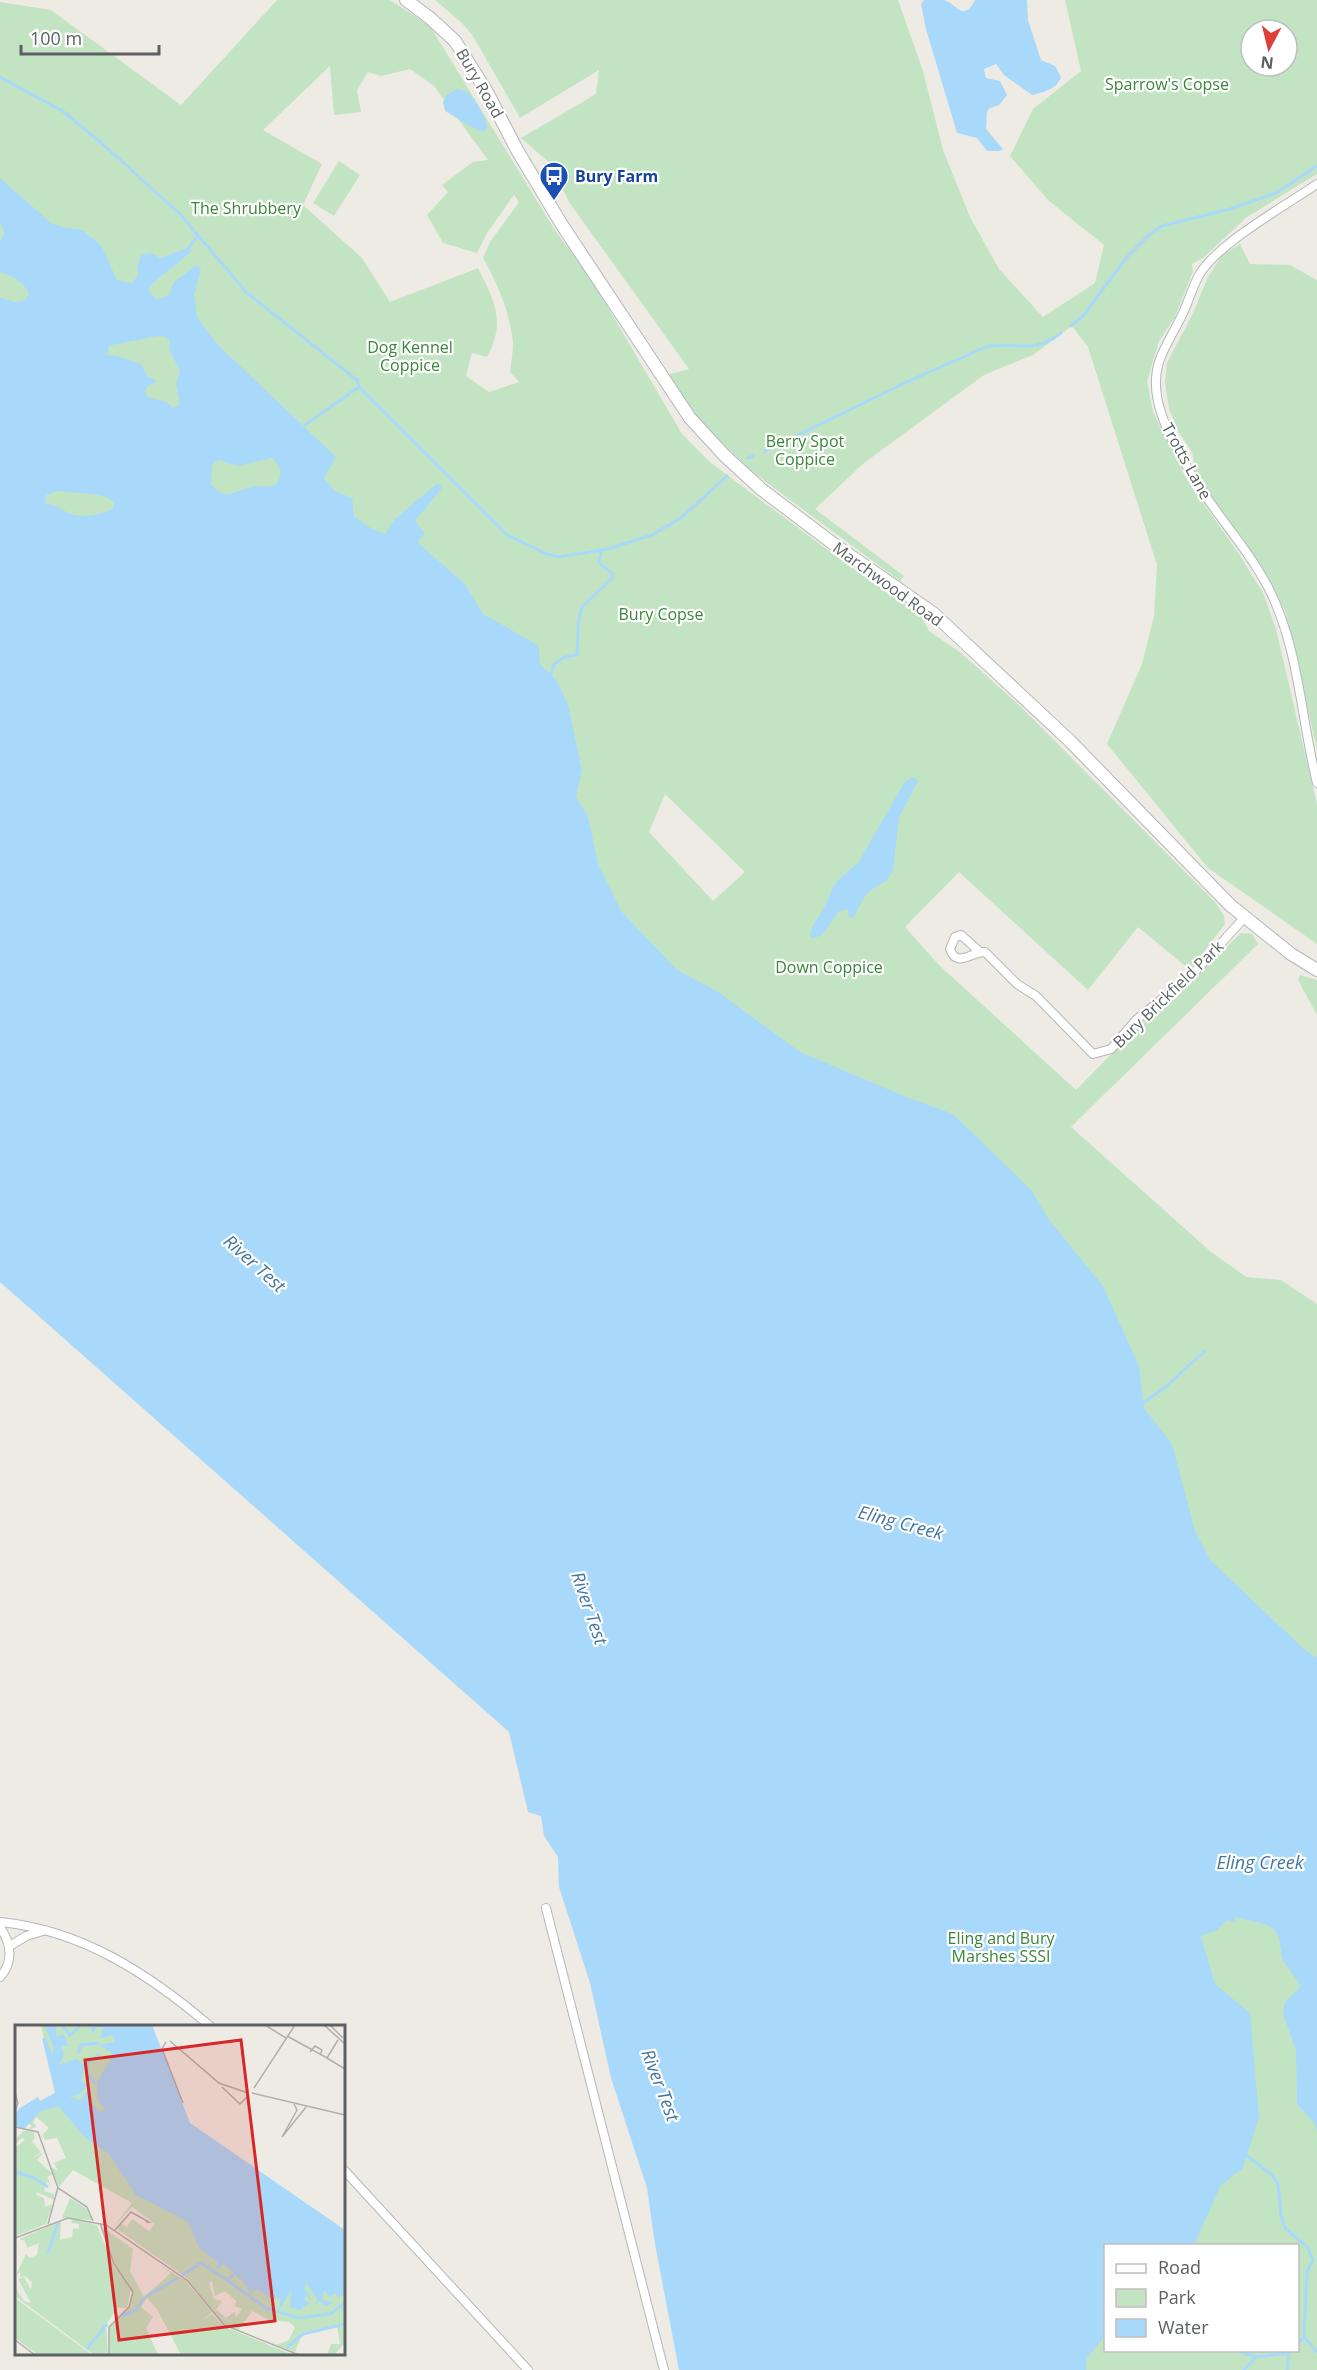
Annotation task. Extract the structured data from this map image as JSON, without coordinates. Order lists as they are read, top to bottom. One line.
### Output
{"streets":{"street":["Bury Road","Trotts Lane","Marchwood Road","Bury Brickfield Park"]},"crossings":[["Bury Road","Marchwood Road"],["Marchwood Road","Bury Brickfield Park"]],"water":["River Test","Eling Creek"],"parks":["Sparrow's Copse","The Shrubbery","Dog Kennel Coppice","Berry Spot Coppice","Bury Copse","Down Coppice","Eling and Bury Marshes SSSI"],"places":{"bus stop":["Bury Farm"]},"legend":["Road","Park","Water"],"scale_bar":"100 m","north":"bottom"}
